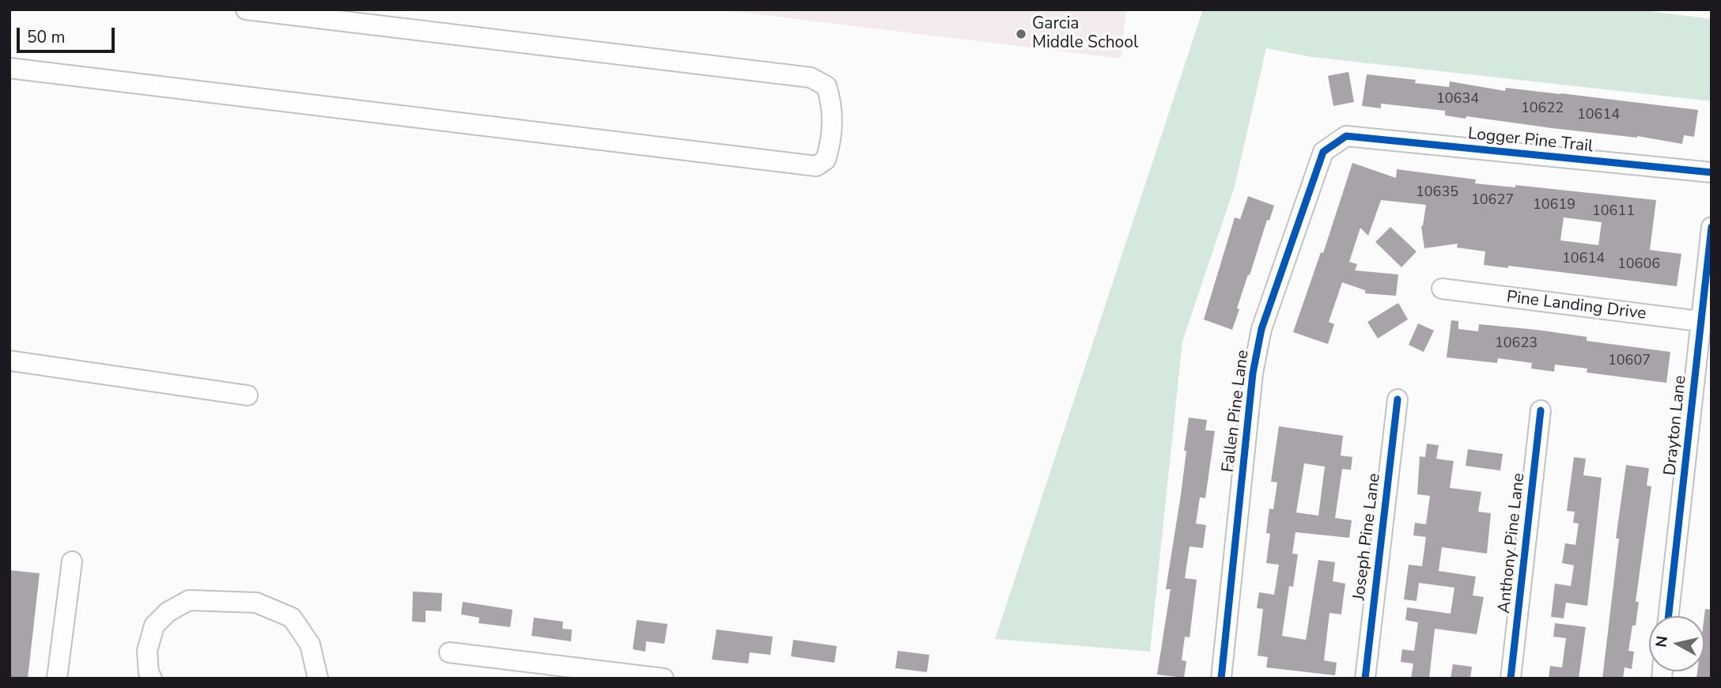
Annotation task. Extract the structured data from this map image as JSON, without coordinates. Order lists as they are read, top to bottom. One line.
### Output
{"streets":{"street":["Logger Pine Trail","Pine Landing Drive","Fallen Pine Lane","Drayton Lane","Joseph Pine Lane","Anthony Pine Lane"]},"crossings":[["Logger Pine Trail","Fallen Pine Lane"],["Pine Landing Drive","Drayton Lane"]],"places":["Garcia Middle School"],"house_numbers":["10634","10622","10614","10635","10627","10619","10611","10614","10606","10623","10607"],"scale_bar":"50 m","north":"left"}
